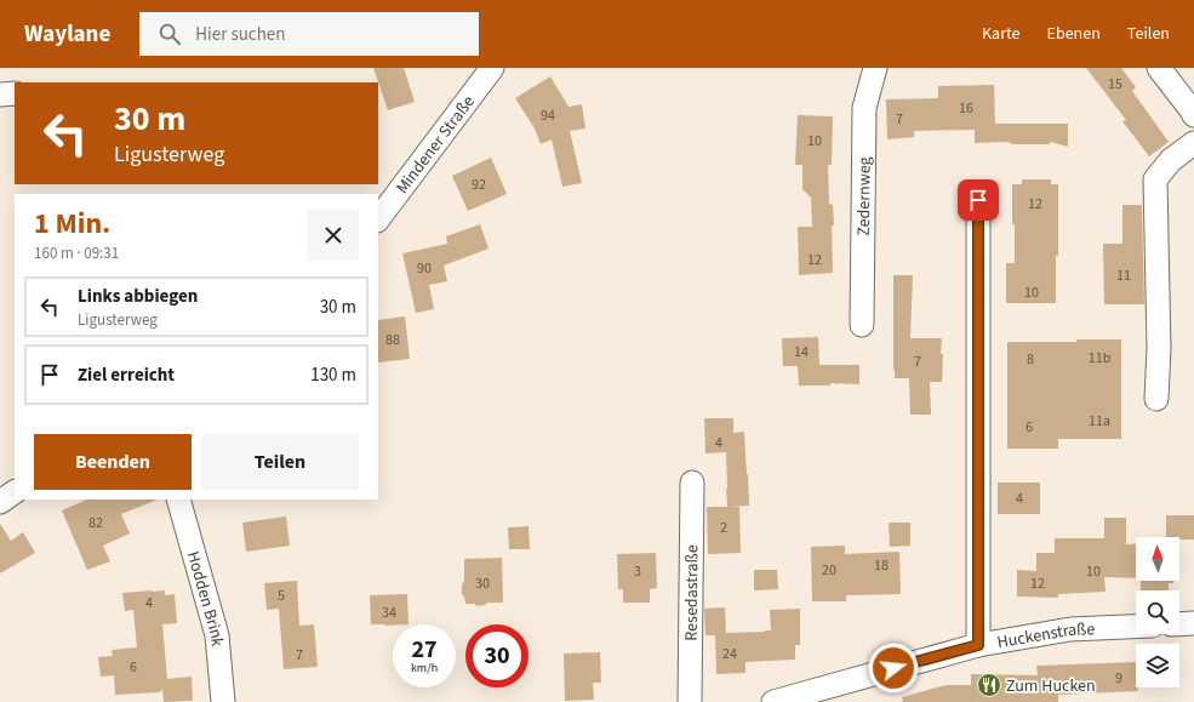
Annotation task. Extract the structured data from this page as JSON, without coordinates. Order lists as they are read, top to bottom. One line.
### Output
{"streets":{"street":["Mindener Straße","Zedernweg","Resedastraße","Hodden Brink","Huckenstraße"]},"places":{"restaurant":["Zum Hucken"]},"house_numbers":["15","16","94","7","10","92","12","12","90","11","10","88","14","11b","8","7","11a","6","4","4","82","2","18","20","3","10","30","12","5","4","34","24","7","6","9"],"north":"top","page":{"header":"Waylane","search":"Hier suchen","nav":["Karte","Ebenen","Teilen"],"turn":["30 m","Ligusterweg"],"heading":["1 Min.","160 m · 09:31"],"list":[{"name":"Links abbiegen","note":"Ligusterweg","value":"30 m"},{"name":"Ziel erreicht","value":"130 m"}],"buttons":["Beenden","Teilen"],"speed":"27 km/h","limit":"30"}}
